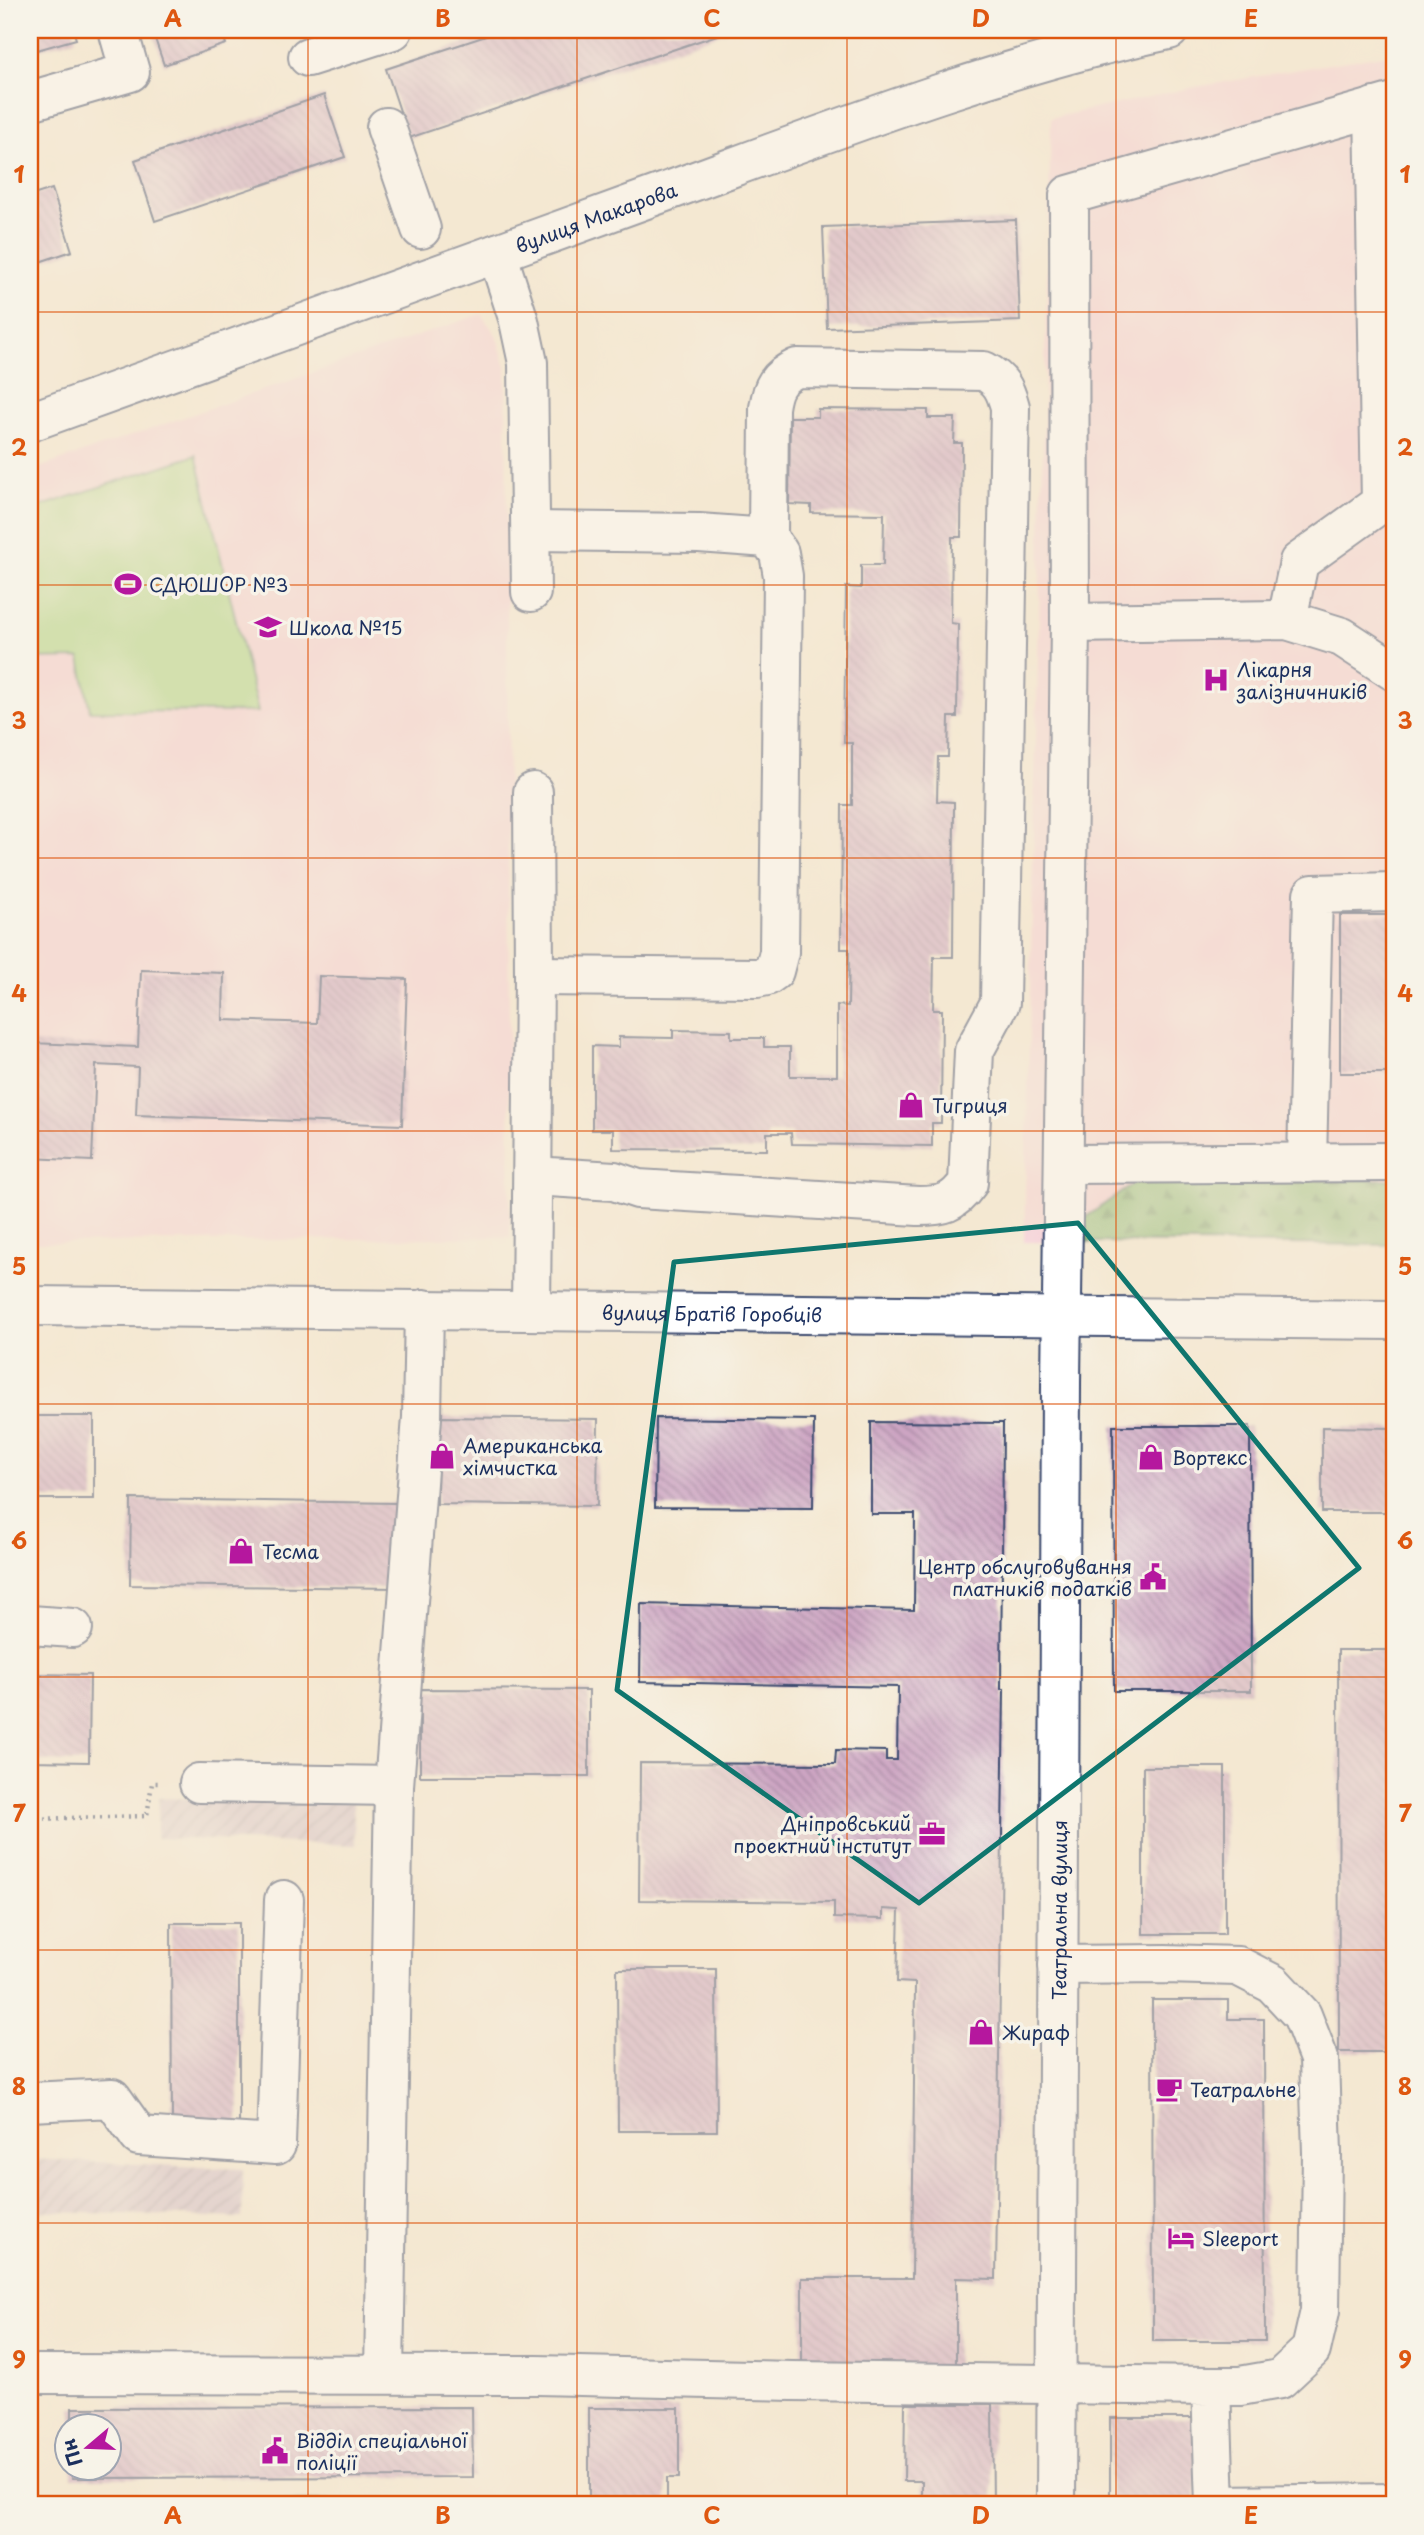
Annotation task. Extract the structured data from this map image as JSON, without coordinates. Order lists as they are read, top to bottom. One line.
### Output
{"streets":{"street":["вулиця Макарова","вулиця Братів Горобців","Театральна вулиця"]},"crossings":[["вулиця Братів Горобців","Театральна вулиця"]],"places":{"sports":["СДЮШОР №3"],"school or university":["Школа №15"],"hospital":["Лікарня залізничників"],"shop":["Тигриця","Американська хімчистка","Вортекс","Тесма","Жираф"],"public building":["Центр обслуговування платників податків","Відділ спеціальної поліції"],"office":["Дніпровський проектний інститут"],"cafe":["Театральне"],"hotel":["Sleeport"]},"north":"left","grid":{"columns":["A","B","C","D","E"],"rows":["1","2","3","4","5","6","7","8","9"]}}
